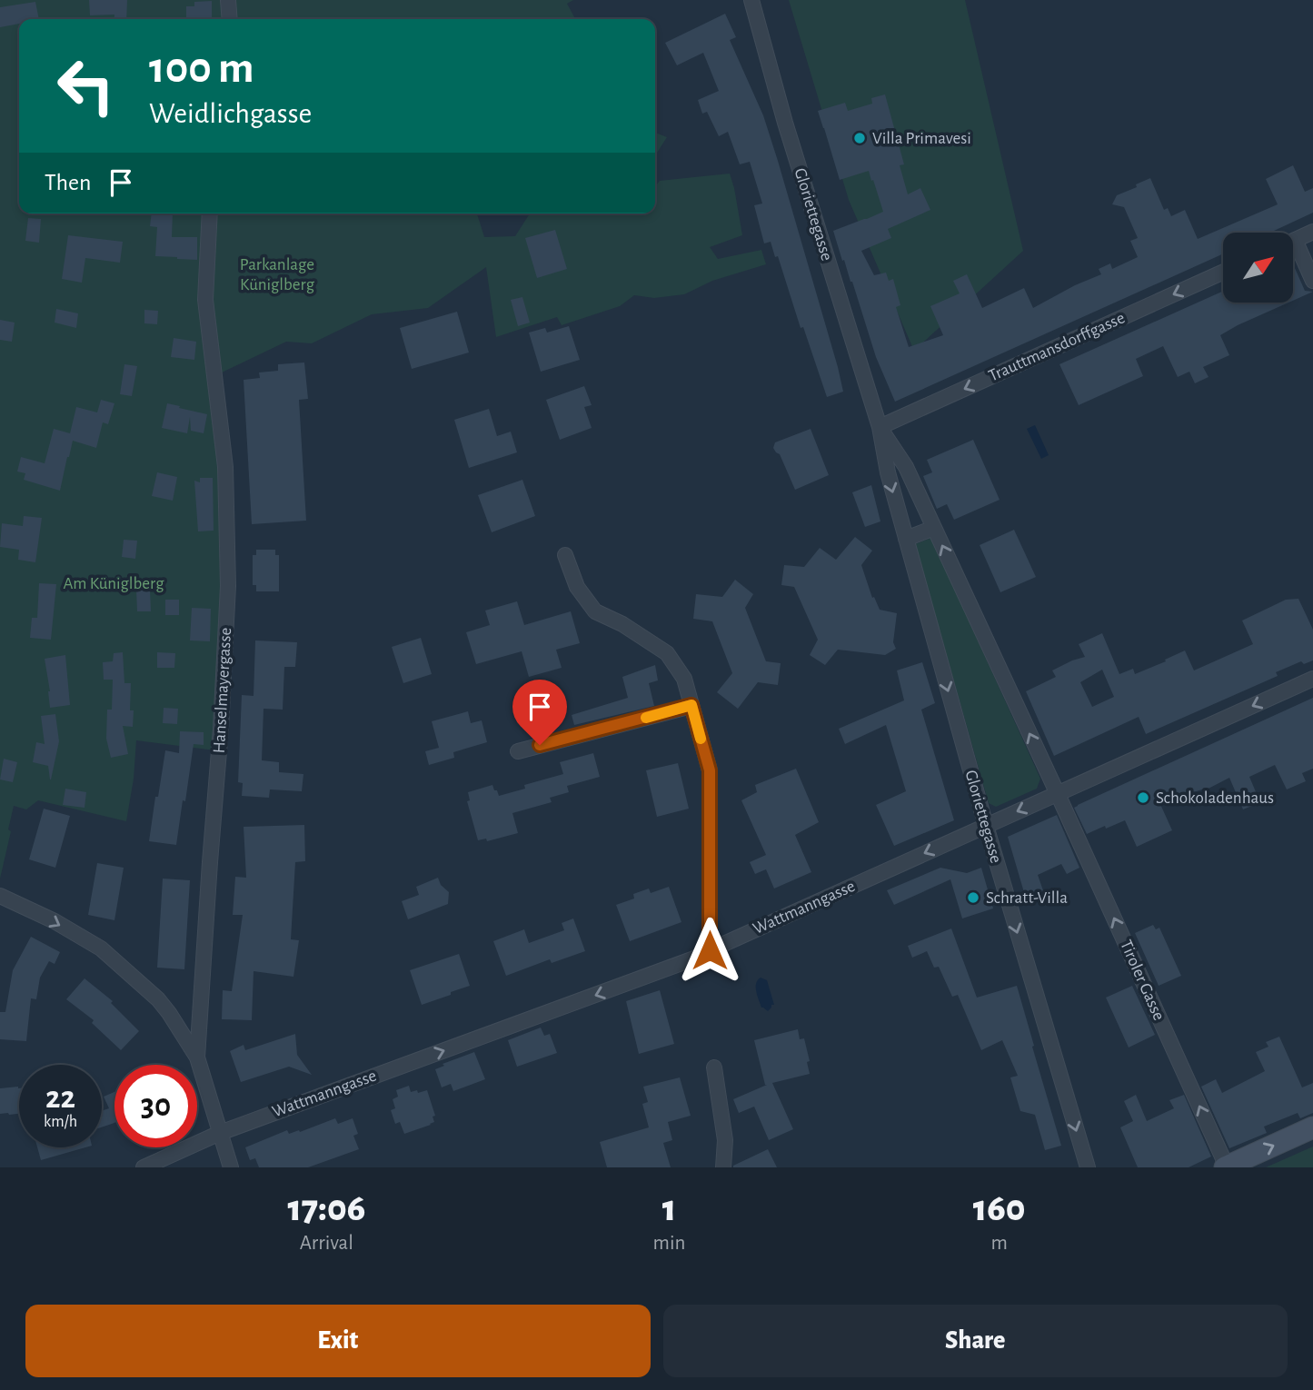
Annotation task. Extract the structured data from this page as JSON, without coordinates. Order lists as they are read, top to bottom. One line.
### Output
{"streets":{"street":["Gloriettegasse","Trauttmansdorffgasse","Hanselmayergasse","Wattmanngasse","Tiroler Gasse"]},"crossings":[["Gloriettegasse","Trauttmansdorffgasse"],["Gloriettegasse","Wattmanngasse"],["Gloriettegasse","Tiroler Gasse"],["Hanselmayergasse","Wattmanngasse"],["Wattmanngasse","Tiroler Gasse"]],"one_way":["Trauttmansdorffgasse","Wattmanngasse","Tiroler Gasse"],"parks":["Parkanlage Küniglberg","Am Küniglberg"],"places":["Villa Primavesi","Schokoladenhaus","Schratt-Villa"],"north":"top right","page":{"turn":["100 m","Weidlichgasse"],"then":"Then","speed":"22 km/h","limit":"30","eta":["17:06","Arrival","1","min","160","m"],"buttons":["Exit","Share"]}}
